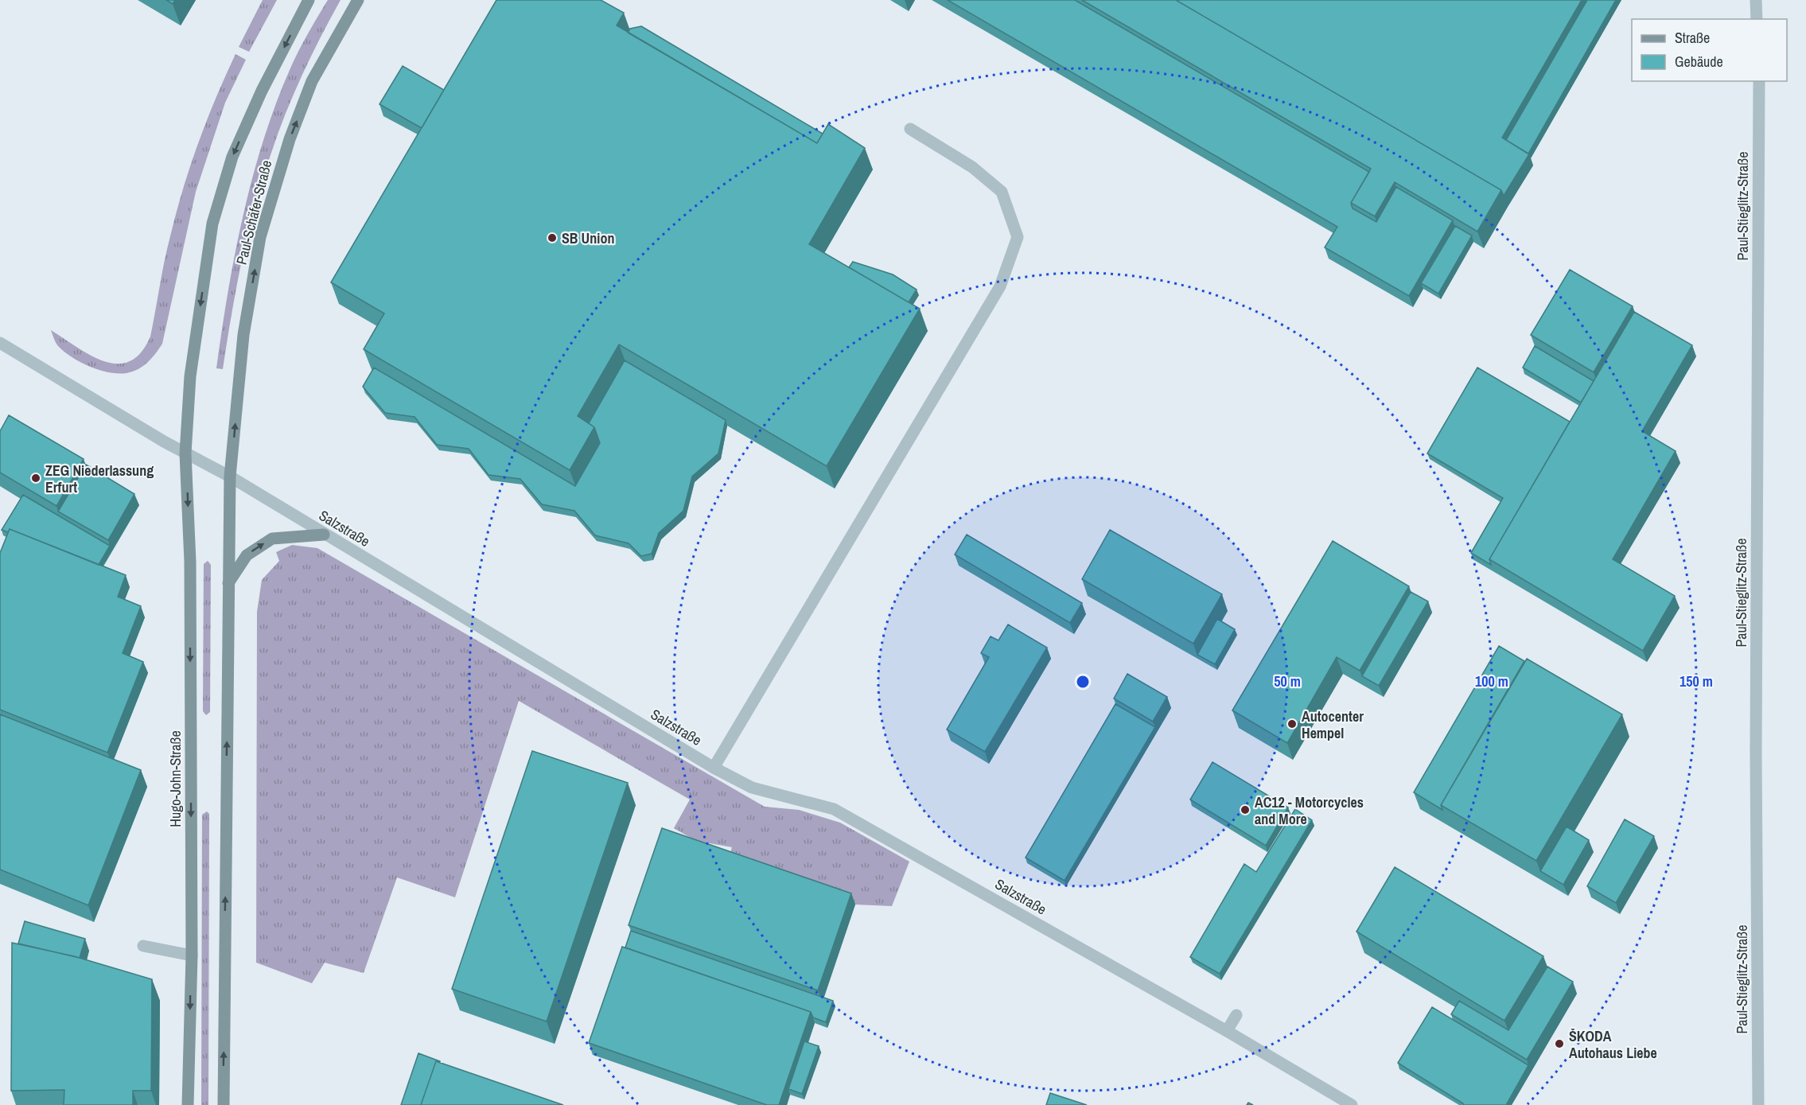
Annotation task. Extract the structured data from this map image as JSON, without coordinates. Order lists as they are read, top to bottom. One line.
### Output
{"streets":{"main road":["Paul-Schäfer-Straße","Hugo-John-Straße"],"street":["Paul-Stieglitz-Straße","Salzstraße"]},"crossings":[["Paul-Schäfer-Straße","Salzstraße"],["Salzstraße","Hugo-John-Straße"]],"places":["SB Union","ZEG Niederlassung Erfurt","Autocenter Hempel","AC12 - Motorcycles and More","ŠKODA Autohaus Liebe"],"legend":["Straße","Gebäude"],"rings":["50 m","100 m","150 m"]}
